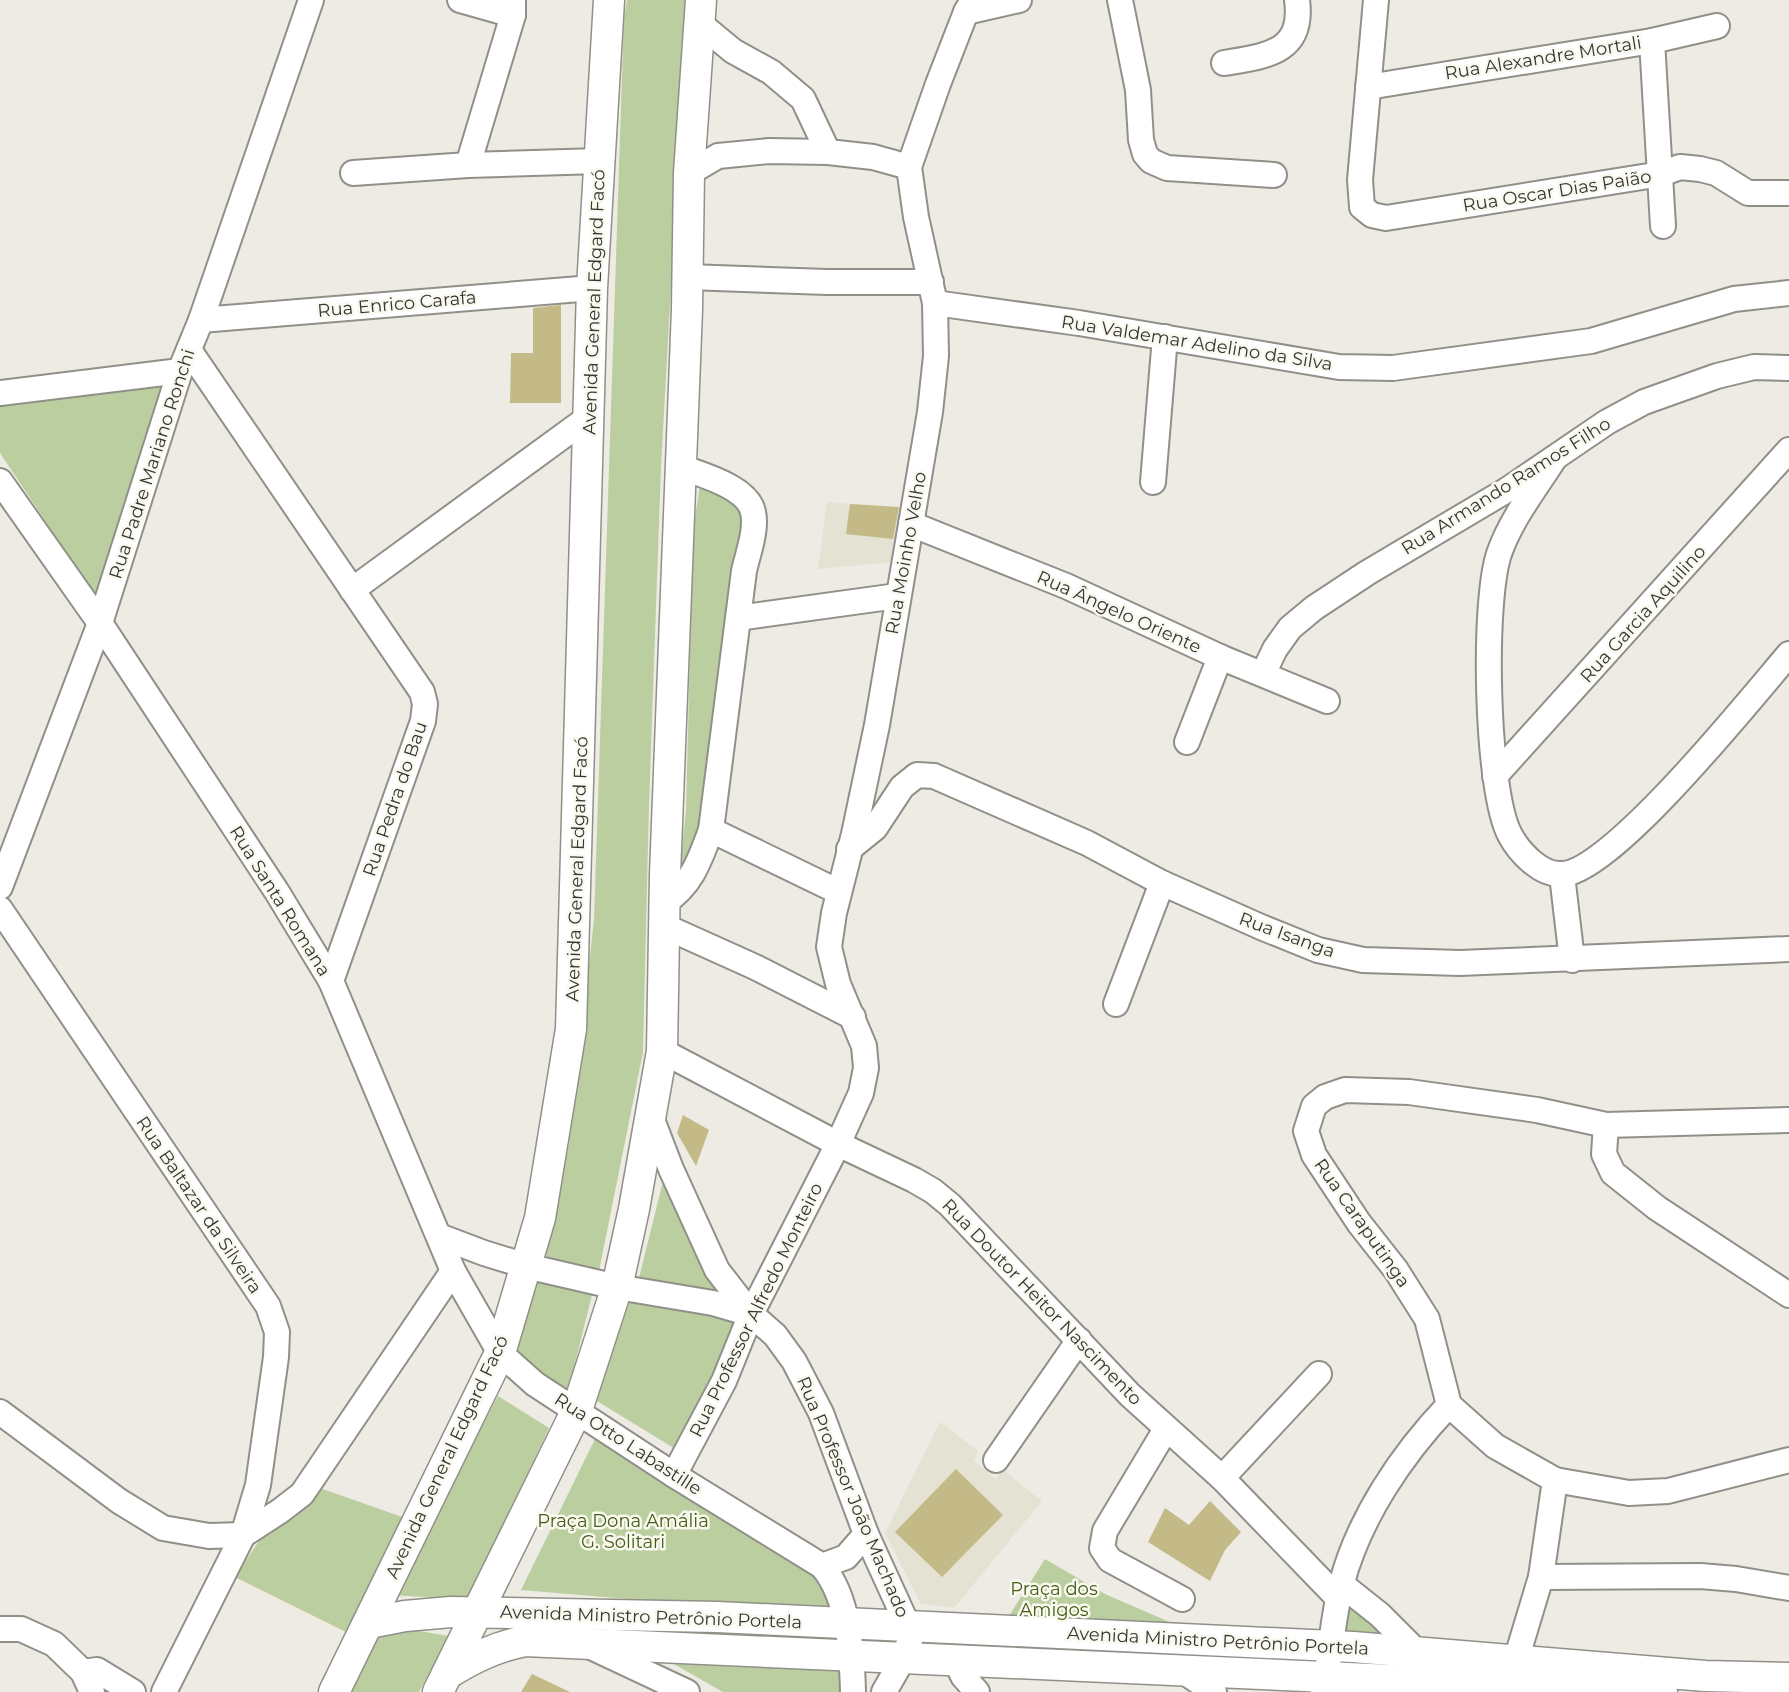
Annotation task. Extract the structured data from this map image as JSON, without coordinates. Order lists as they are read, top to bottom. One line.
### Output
{"streets":{"main road":["Avenida General Edgard Facó","Avenida Ministro Petrônio Portela"],"street":["Rua Alexandre Mortali","Rua Oscar Dias Paião","Rua Enrico Carafa","Rua Valdemar Adelino da Silva","Rua Padre Mariano Ronchi","Rua Armando Ramos Filho","Rua Moinho Velho","Rua Ângelo Oriente","Rua Garcia Aquilino","Rua Pedra do Bau","Rua Santa Romana","Rua Isanga","Rua Baltazar da Silveira","Rua Caraputinga","Rua Doutor Heitor Nascimento","Rua Professor Alfredo Monteiro","Rua Otto Labastille","Rua Professor João Machado"]},"crossings":[["Rua Alexandre Mortali","Rua Oscar Dias Paião"],["Avenida General Edgard Facó","Rua Enrico Carafa"],["Avenida General Edgard Facó","Rua Santa Romana"],["Avenida General Edgard Facó","Rua Otto Labastille"],["Avenida General Edgard Facó","Avenida Ministro Petrônio Portela"],["Rua Enrico Carafa","Rua Padre Mariano Ronchi"],["Rua Valdemar Adelino da Silva","Rua Moinho Velho"],["Rua Padre Mariano Ronchi","Rua Santa Romana"],["Rua Armando Ramos Filho","Rua Ângelo Oriente"],["Rua Moinho Velho","Rua Ângelo Oriente"],["Rua Moinho Velho","Rua Isanga"],["Rua Moinho Velho","Rua Doutor Heitor Nascimento"],["Rua Moinho Velho","Rua Professor Alfredo Monteiro"],["Rua Pedra do Bau","Rua Santa Romana"],["Rua Santa Romana","Rua Otto Labastille"],["Rua Doutor Heitor Nascimento","Rua Professor Alfredo Monteiro"],["Rua Doutor Heitor Nascimento","Avenida Ministro Petrônio Portela"],["Rua Professor Alfredo Monteiro","Rua Otto Labastille"],["Rua Professor Alfredo Monteiro","Rua Professor João Machado"],["Rua Otto Labastille","Avenida Ministro Petrônio Portela"],["Rua Professor João Machado","Avenida Ministro Petrônio Portela"]],"parks":["Praça Dona Amália G. Solitari","Praça dos Amigos"]}
